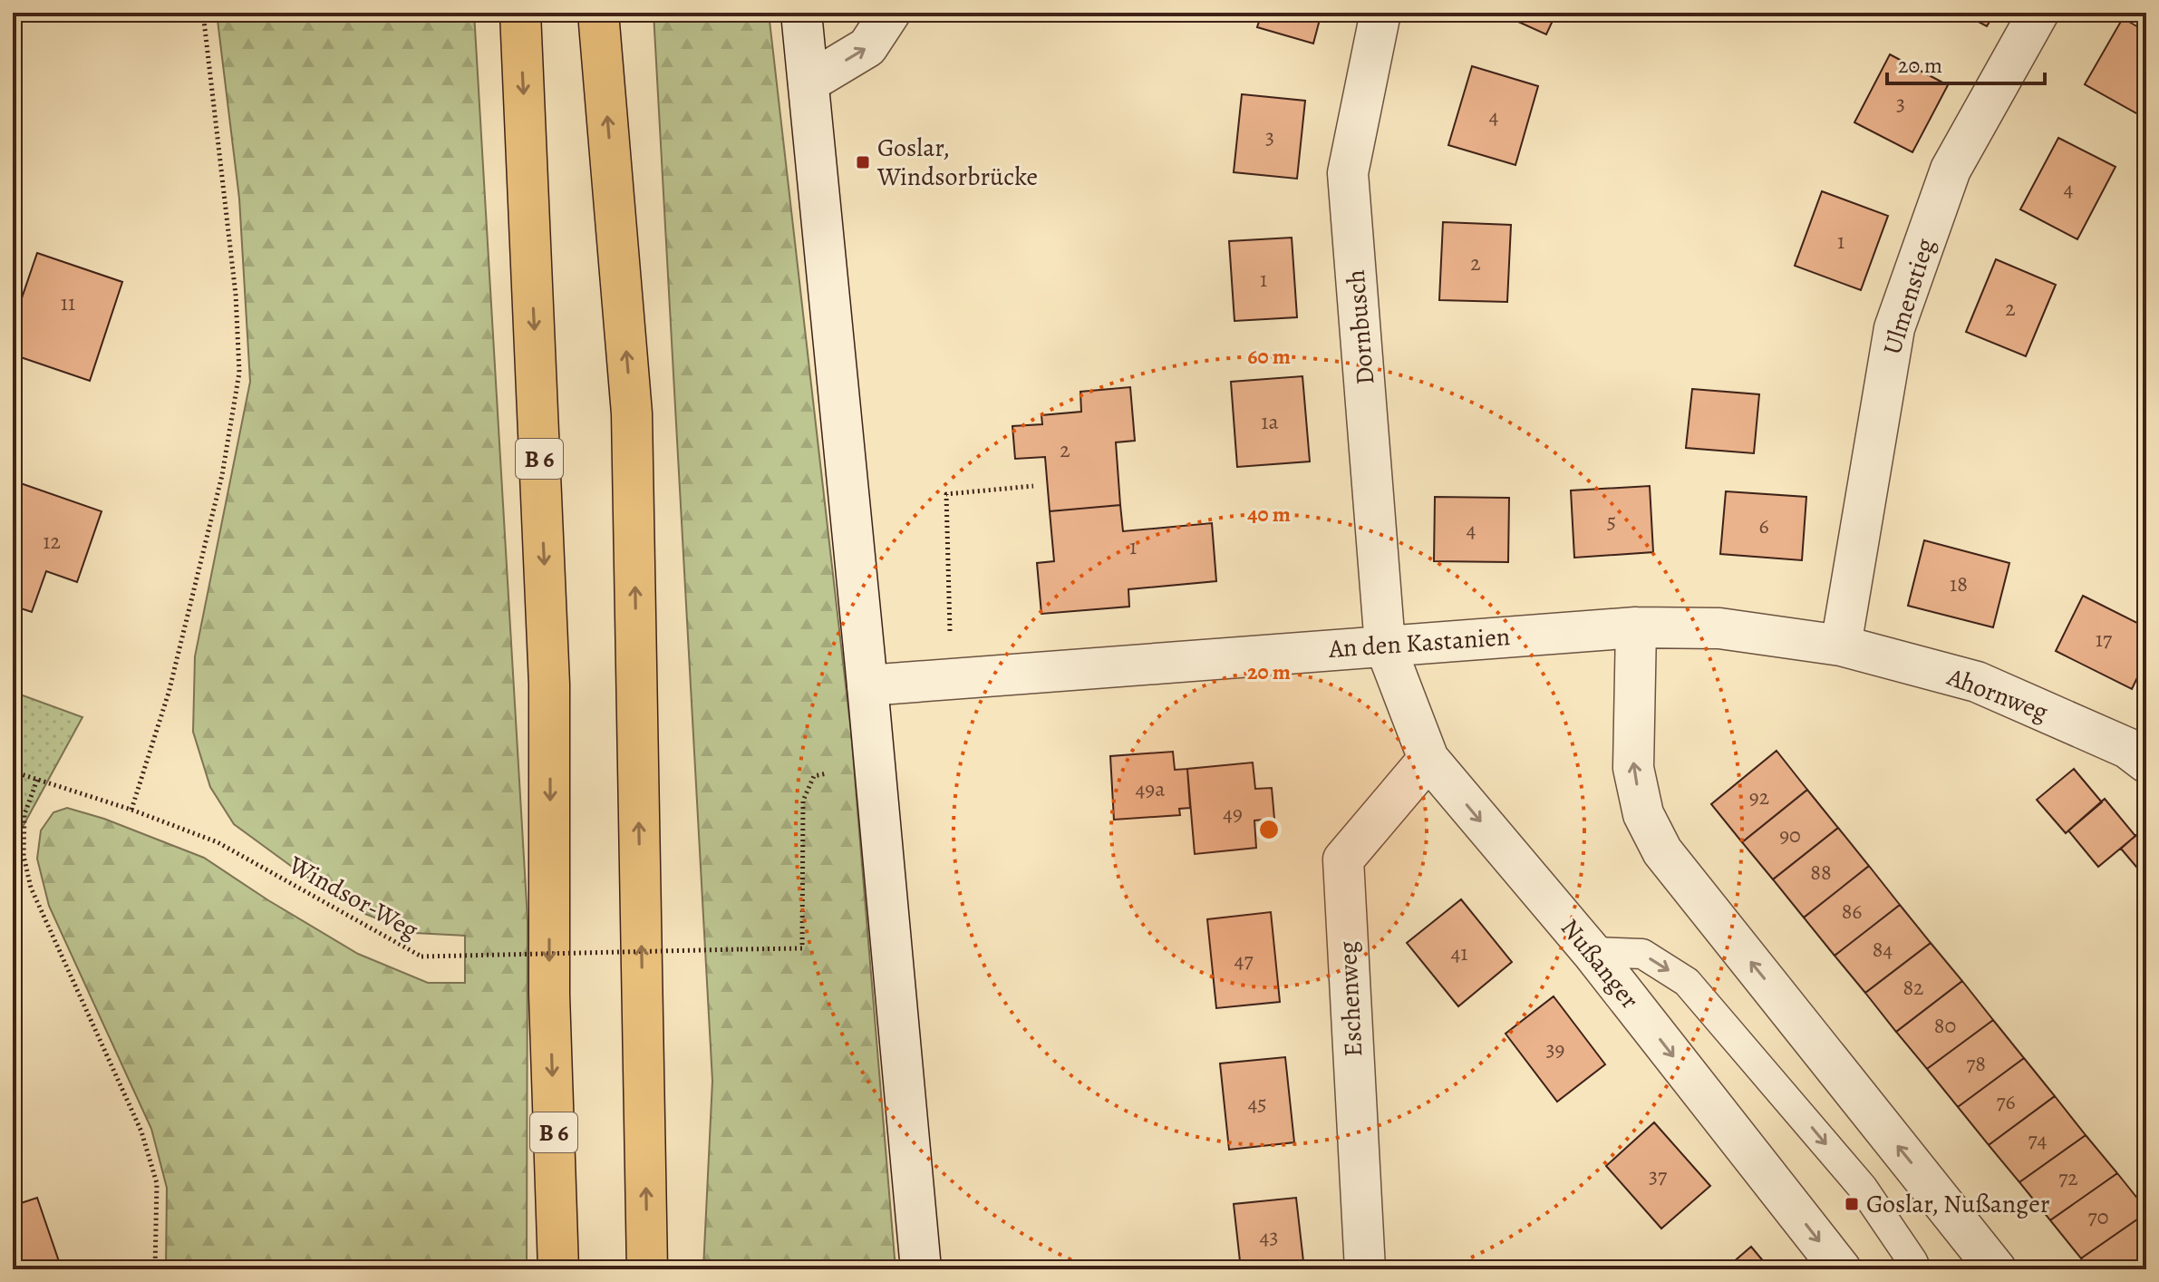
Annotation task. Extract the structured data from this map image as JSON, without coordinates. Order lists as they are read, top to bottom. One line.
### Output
{"streets":{"highway":["B 6"],"street":["Ulmenstieg","Dornbusch","An den Kastanien","Ahornweg","Nußanger","Eschenweg"],"path":["Windsor-Weg"]},"crossings":[["Ulmenstieg","An den Kastanien"],["Ulmenstieg","Ahornweg"],["Dornbusch","An den Kastanien"],["Dornbusch","Nußanger"],["An den Kastanien","Ahornweg"],["An den Kastanien","Nußanger"],["Nußanger","Eschenweg"]],"places":{"transit":["Goslar, Windsorbrücke","Goslar, Nußanger"]},"house_numbers":["3","4","3","4","1","2","1","11","2","1a","2","5","6","4","12","1","18","17","49a","92","49","90","88","86","84","41","47","82","80","39","78","76","45","74","37","72","70","43"],"scale_bar":"20 m","rings":["60 m","40 m","20 m"]}
